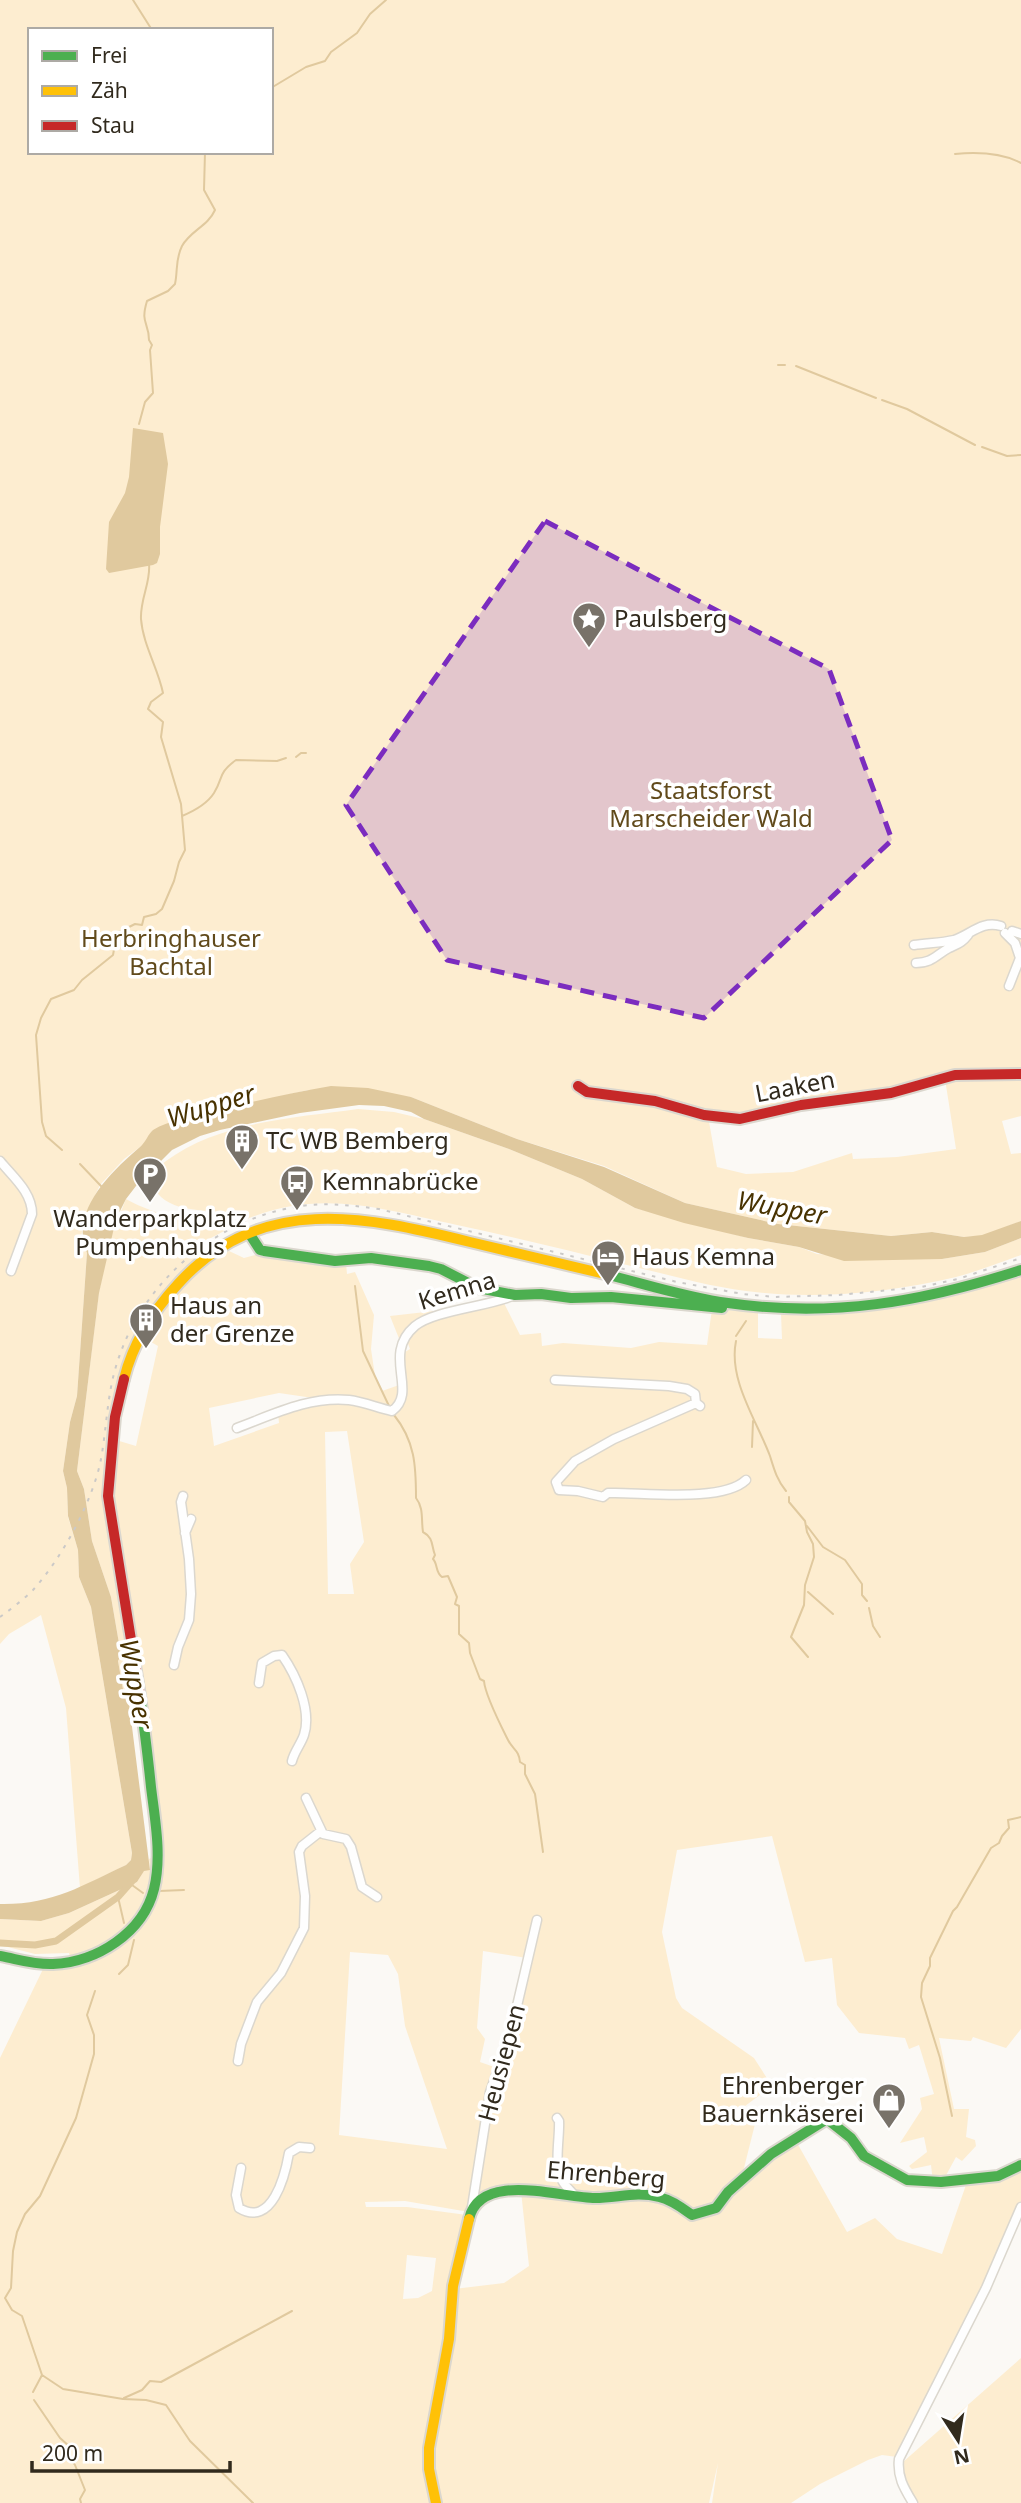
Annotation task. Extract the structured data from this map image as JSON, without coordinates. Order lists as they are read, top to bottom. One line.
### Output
{"streets":{"street":["Laaken","Kemna","Heusiepen","Ehrenberg"]},"crossings":[["Heusiepen","Ehrenberg"]],"water":["Wupper"],"parks":["Staatsforst Marscheider Wald","Herbringhauser Bachtal"],"places":{"place":["Paulsberg"],"building":["TC WB Bemberg","Haus an der Grenze"],"parking":["Wanderparkplatz Pumpenhaus"],"bus stop":["Kemnabrücke"],"hotel":["Haus Kemna"],"shop":["Ehrenberger Bauernkäserei"]},"legend":["Frei","Zäh","Stau"],"scale_bar":"200 m","north":"bottom"}
